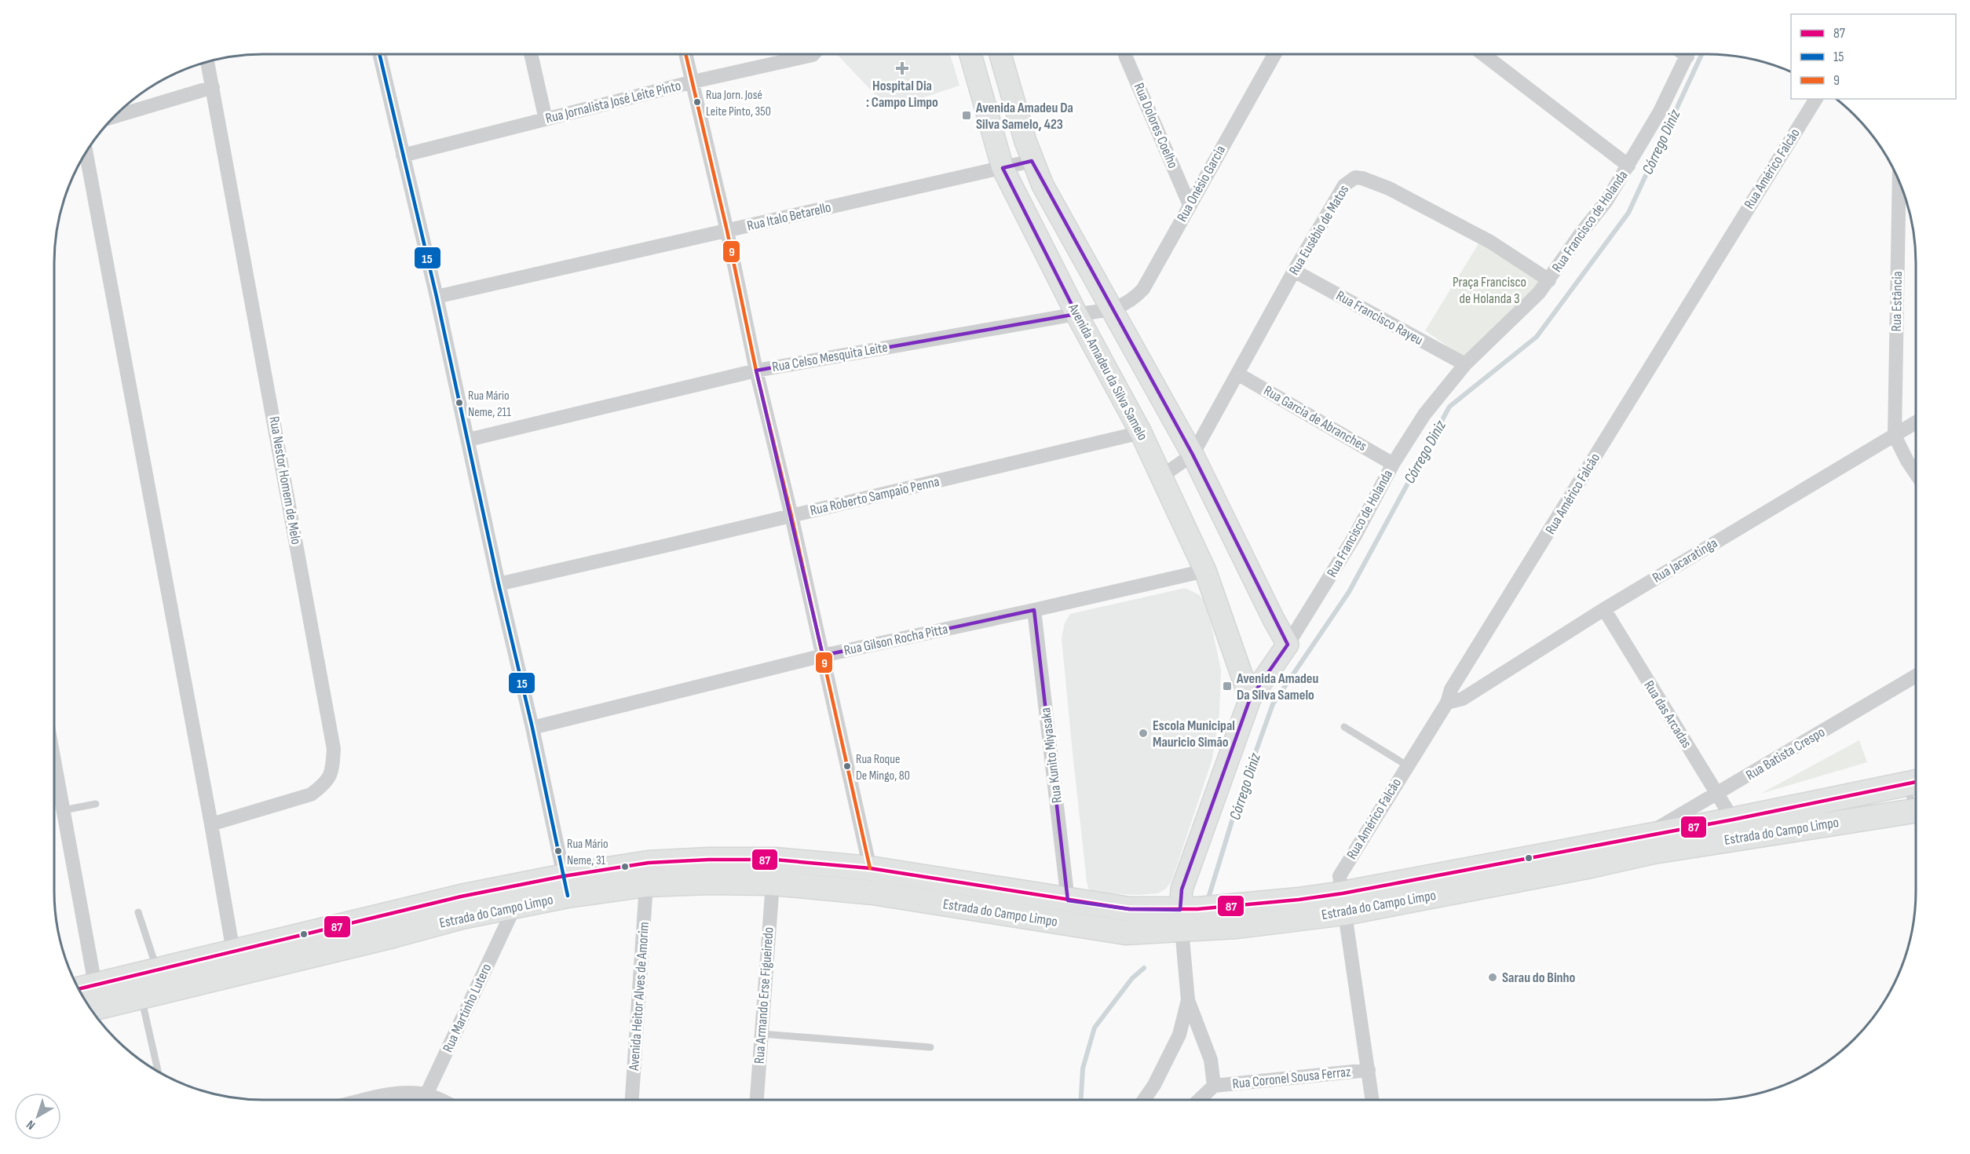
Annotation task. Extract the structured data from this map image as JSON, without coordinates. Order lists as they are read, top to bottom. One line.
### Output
{"streets":{"main road":["Estrada do Campo Limpo"],"street":["Rua Jornalista José Leite Pinto","Rua Dolores Coelho","Rua Américo Falcão","Rua Onésio Garcia","Rua Italo Betarello","Rua Francisco de Holanda","Rua Eusébio de Matos","Rua Estância","Rua Francisco Rayeu","Rua Celso Mesquita Leite","Avenida Amadeu da Silva Samelo","Rua Garcia de Abranches","Rua Nestor Homem de Melo","Rua Roberto Sampaio Penna","Rua Jacaratinga","Rua Gilson Rocha Pitta","Rua das Arcadas","Rua Batista Crespo","Rua Kunito Miyasaka","Rua Armando Erse Figueiredo","Avenida Heitor Alves de Amorim","Rua Martinho Lutero","Rua Coronel Sousa Ferraz"]},"crossings":[["Rua Dolores Coelho","Rua Onésio Garcia"],["Rua Américo Falcão","Rua Jacaratinga"],["Rua Américo Falcão","Estrada do Campo Limpo"],["Rua Américo Falcão","Rua Coronel Sousa Ferraz"],["Rua Onésio Garcia","Rua Celso Mesquita Leite"],["Rua Italo Betarello","Avenida Amadeu da Silva Samelo"],["Rua Francisco de Holanda","Rua Eusébio de Matos"],["Rua Francisco de Holanda","Rua Francisco Rayeu"],["Rua Francisco de Holanda","Avenida Amadeu da Silva Samelo"],["Rua Francisco de Holanda","Rua Garcia de Abranches"],["Rua Francisco de Holanda","Estrada do Campo Limpo"],["Rua Eusébio de Matos","Rua Francisco Rayeu"],["Rua Eusébio de Matos","Rua Garcia de Abranches"],["Rua Estância","Rua Jacaratinga"],["Rua Celso Mesquita Leite","Avenida Amadeu da Silva Samelo"],["Avenida Amadeu da Silva Samelo","Rua Roberto Sampaio Penna"],["Avenida Amadeu da Silva Samelo","Rua Gilson Rocha Pitta"],["Rua Jacaratinga","Rua das Arcadas"],["Rua Gilson Rocha Pitta","Rua Kunito Miyasaka"],["Rua das Arcadas","Rua Batista Crespo"],["Rua das Arcadas","Estrada do Campo Limpo"],["Rua Batista Crespo","Estrada do Campo Limpo"],["Rua Kunito Miyasaka","Estrada do Campo Limpo"],["Estrada do Campo Limpo","Rua Armando Erse Figueiredo"],["Estrada do Campo Limpo","Avenida Heitor Alves de Amorim"],["Estrada do Campo Limpo","Rua Martinho Lutero"]],"water":["Córrego Diniz"],"parks":["Praça Francisco de Holanda 3"],"places":{"health":["Hospital Dia : Campo Limpo"],"other":["Rua Jorn. José Leite Pinto, 350","Rua Mário Neme, 211","Escola Municipal Mauricio Simão","Rua Roque De Mingo, 80","Rua Mário Neme, 31","Sarau do Binho"],"transit":["Avenida Amadeu Da Silva Samelo, 423","Avenida Amadeu Da Silva Samelo"]},"lines":["transit line 15","transit line 9","transit line 87"],"legend":["87","15","9"],"north":"bottom left"}
